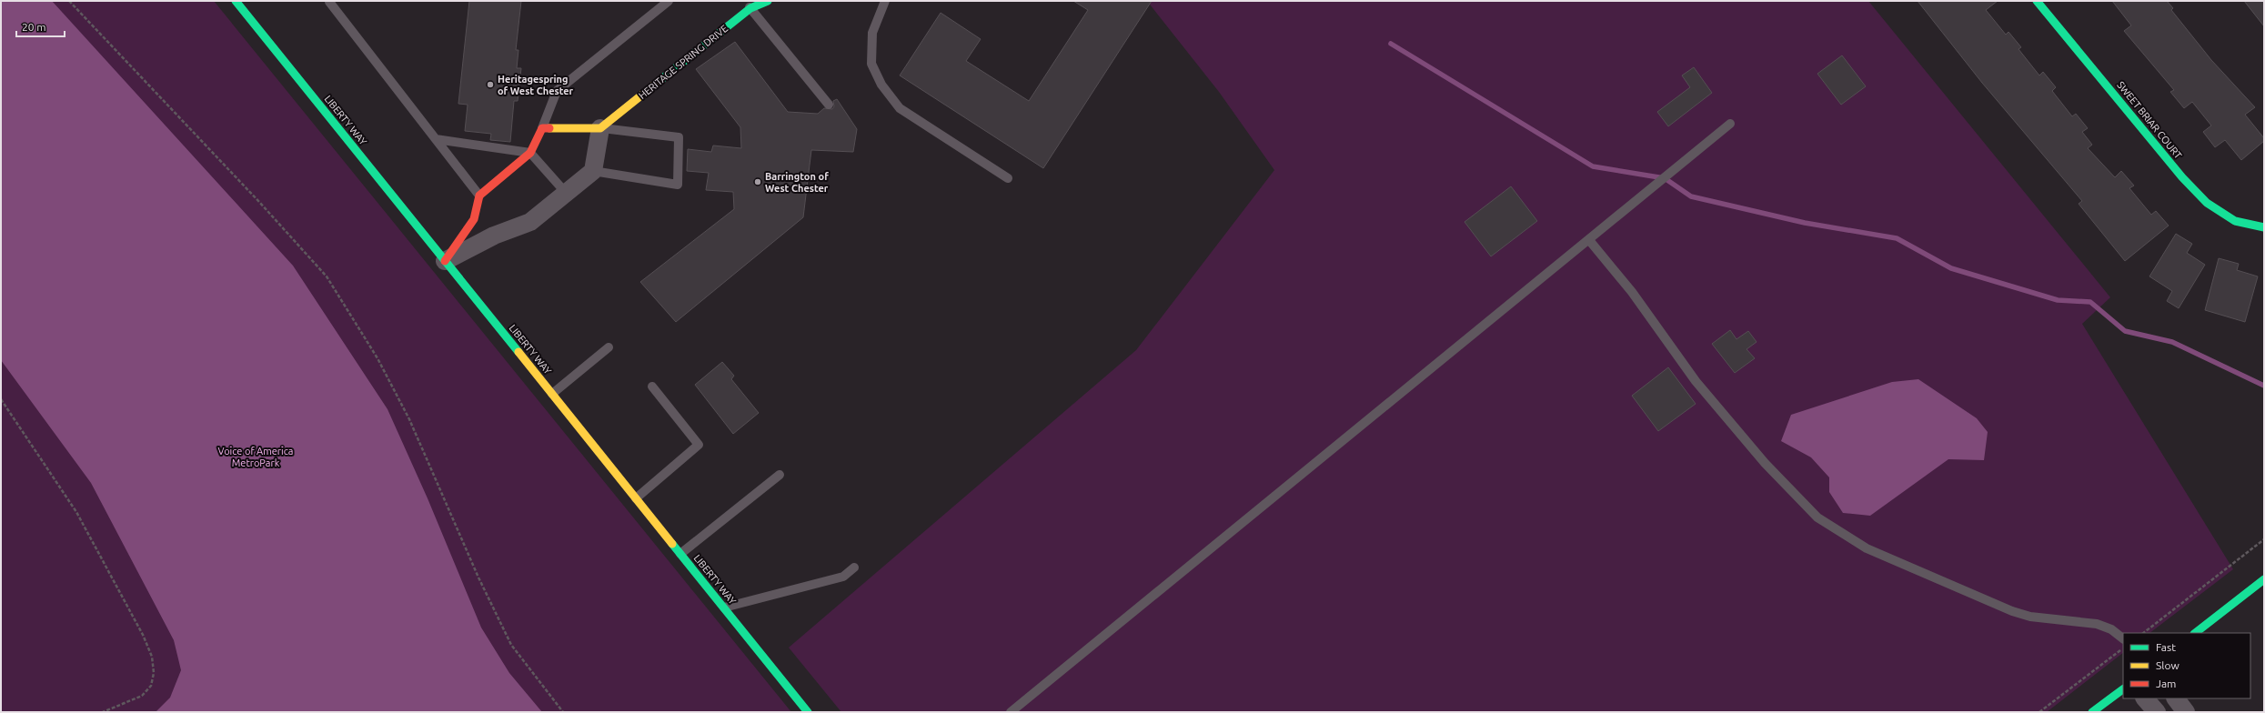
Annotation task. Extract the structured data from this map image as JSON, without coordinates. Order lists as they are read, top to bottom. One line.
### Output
{"streets":{"main road":["HERITAGE SPRING DRIVE","LIBERTY WAY","SWEET BRIAR COURT"]},"parks":["Voice of America MetroPark"],"places":["Heritagespring of West Chester","Barrington of West Chester"],"legend":["Fast","Slow","Jam"],"scale_bar":"20 m"}
